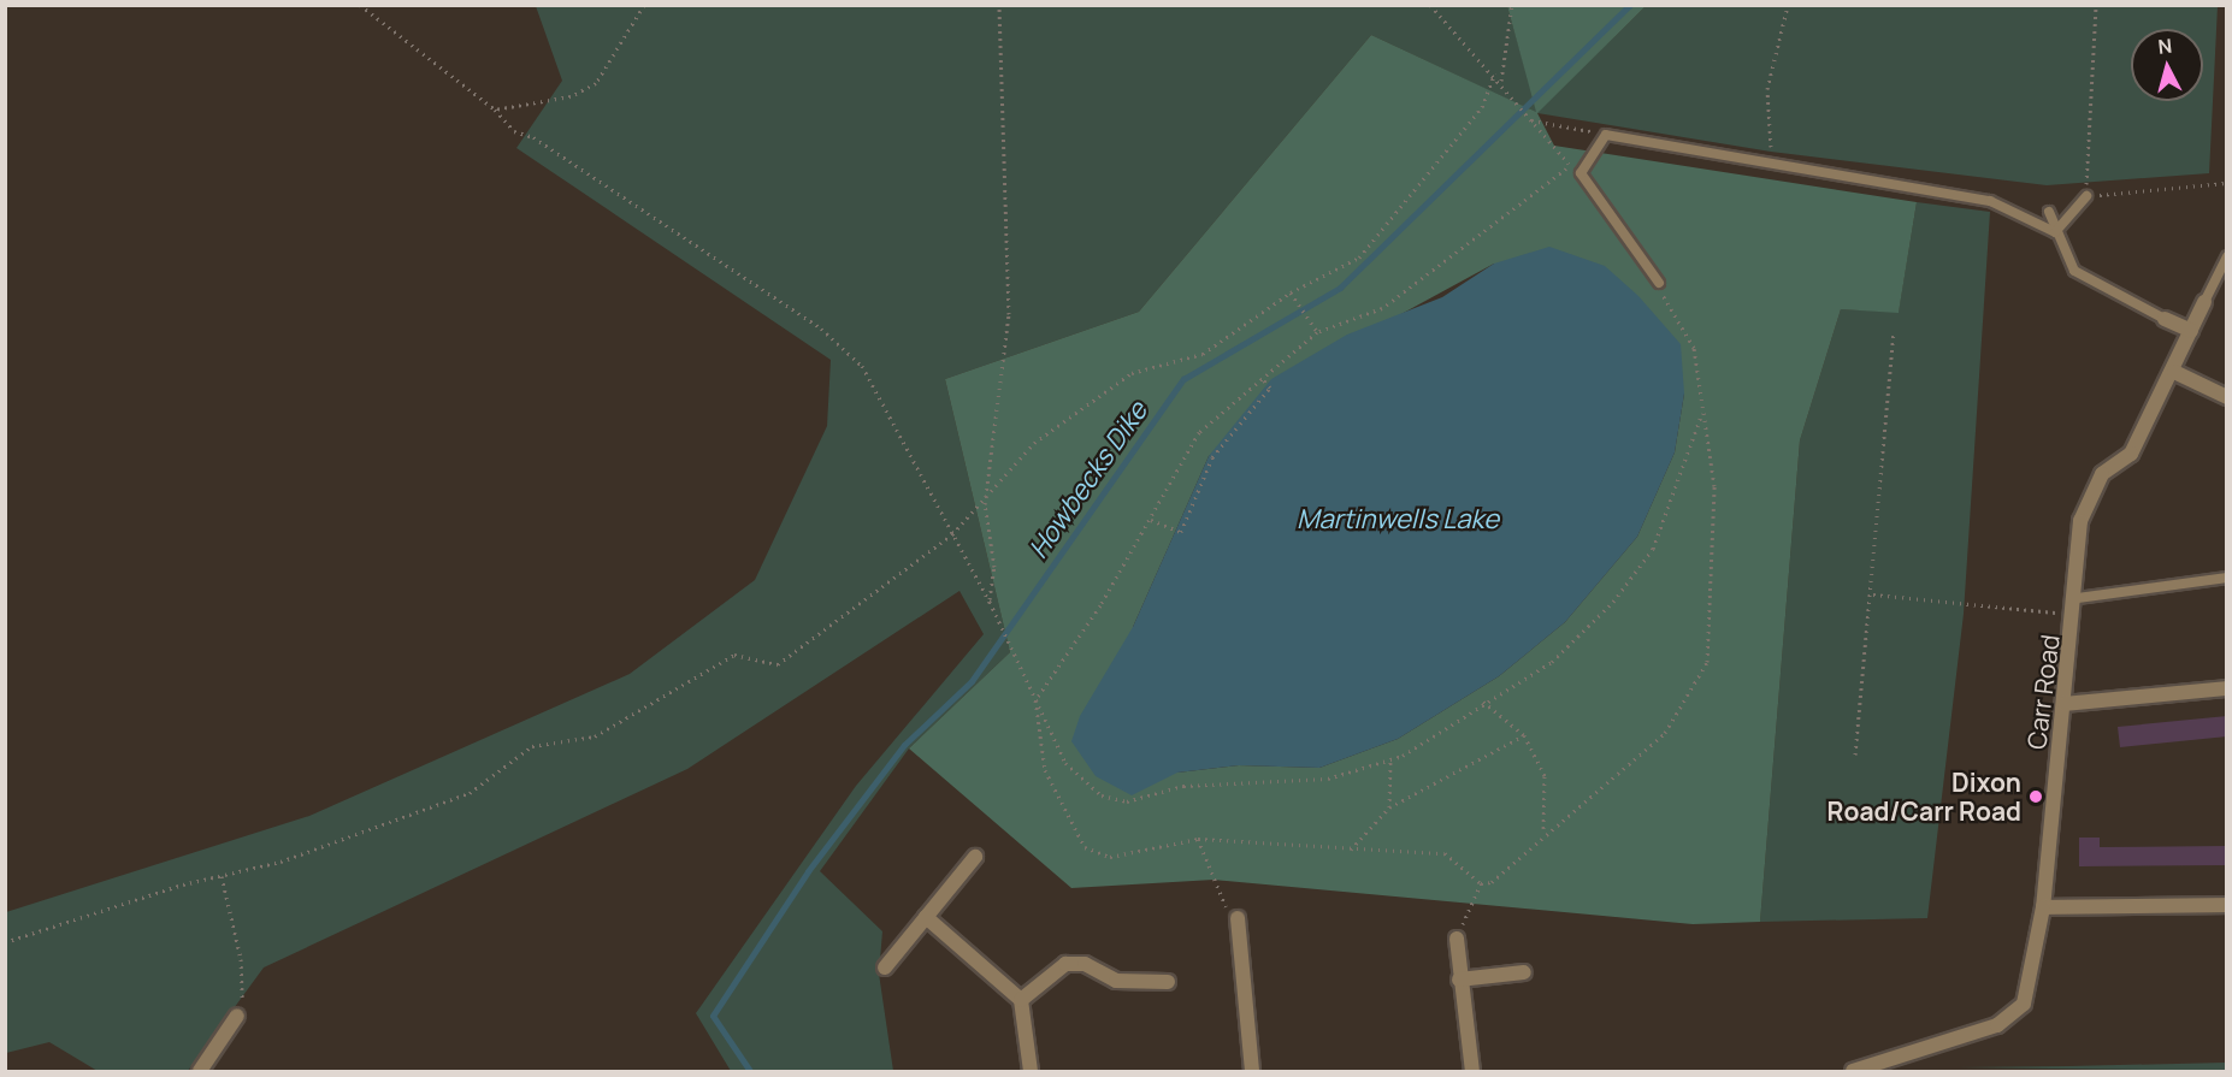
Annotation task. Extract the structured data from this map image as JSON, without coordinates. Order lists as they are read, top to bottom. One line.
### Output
{"streets":{"street":["Carr Road"]},"water":["Howbecks Dike","Martinwells Lake"],"places":["Dixon Road/Carr Road"],"north":"top"}
